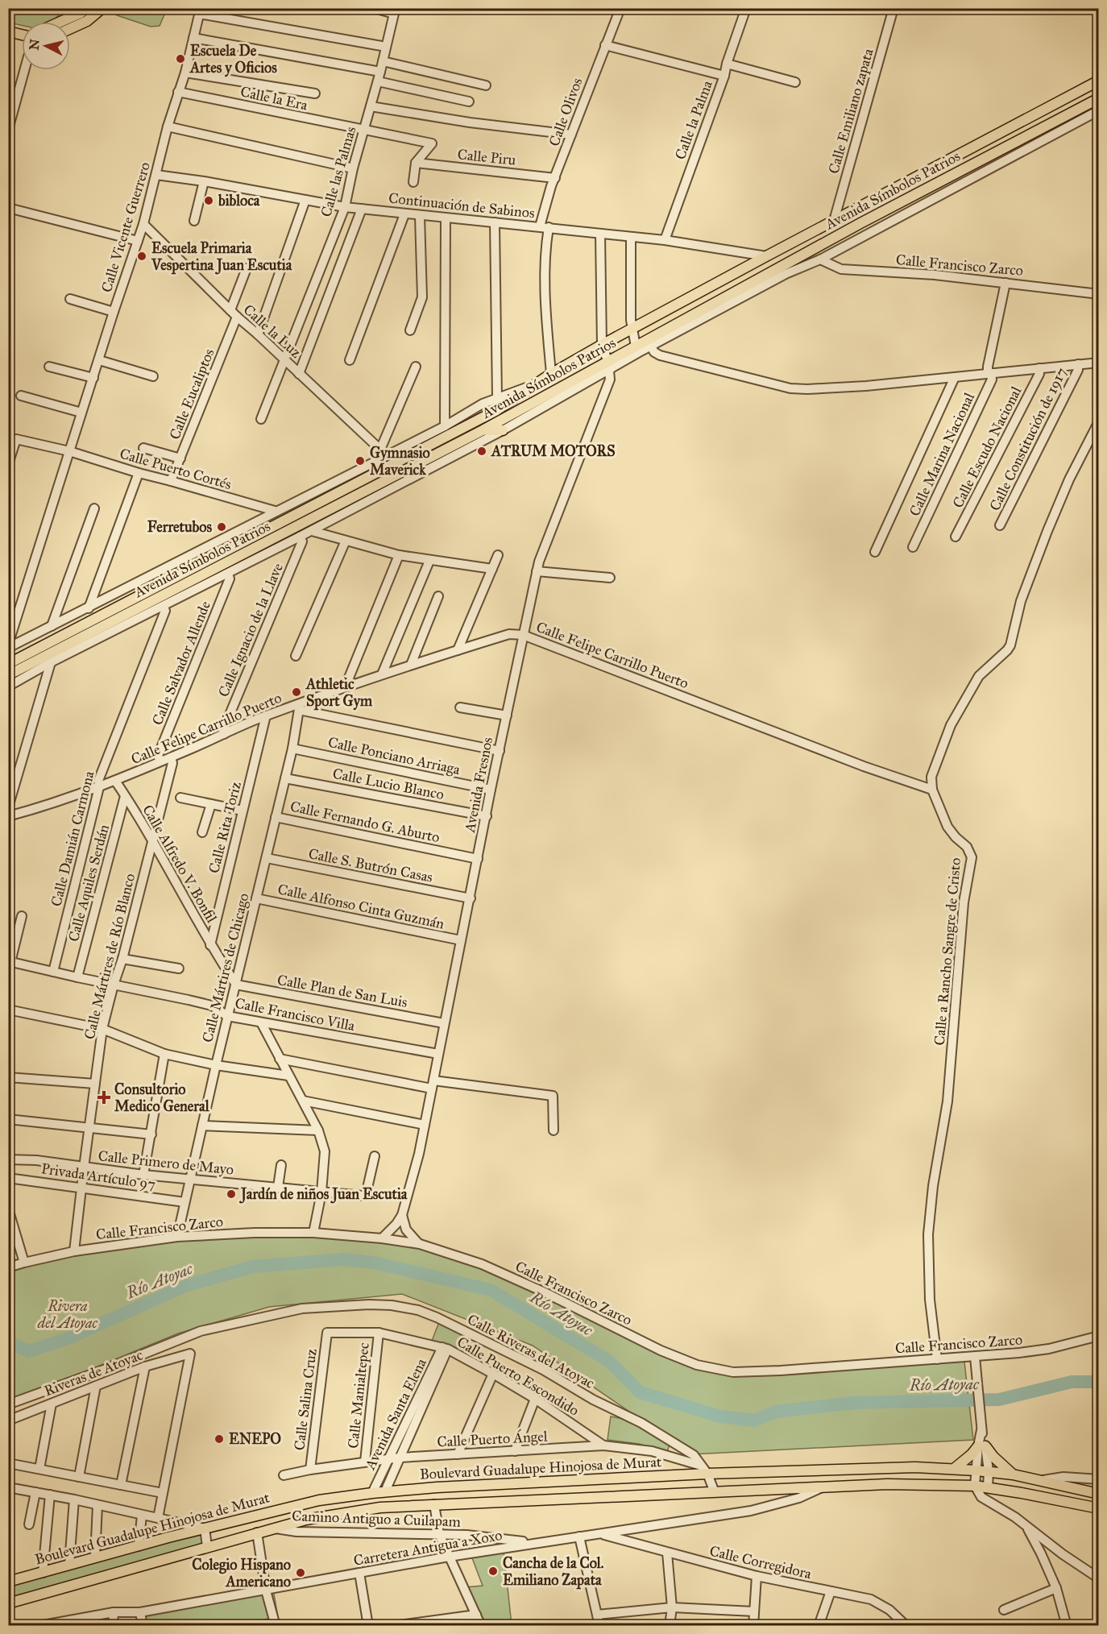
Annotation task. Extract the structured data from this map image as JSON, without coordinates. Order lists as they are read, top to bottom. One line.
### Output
{"streets":{"main road":["Avenida Símbolos Patrios","Boulevard Guadalupe Hinojosa de Murat"],"street":["Calle la Era","Calle Emiliano zapata","Calle Olivos","Calle la Palma","Calle Piru","Calle las Palmas","Continuación de Sabinos","Calle Vicente Guerrero","Calle Francisco Zarco","Calle la Luz","Calle Eucaliptos","Calle Constitución de 1917","Calle Escudo Nacional","Calle Marina Nacional","Calle Puerto Cortés","Calle Ignacio de la Llave","Calle Felipe Carrillo Puerto","Calle Salvador Allende","Calle Ponciano Arriaga","Calle Lucio Blanco","Avenida Fresnos","Calle Fernando G. Aburto","Calle Rita Toriz","Calle Damián Carmona","Calle Alfredo V. Bonfil","Calle S. Butrón Casas","Calle Aquiles Serdán","Calle Alfonso Cinta Guzmán","Calle a Rancho Sangre de Cristo","Calle Mártires de Río Blanco","Calle Mártires de Chicago","Calle Plan de San Luis","Calle Francisco Villa","Calle Primero de Mayo","Privada Artículo 97","Calle Riveras del Atoyac","Riveras de Atoyac","Calle Puerto Escondido","Calle Manialtepec","Calle Salina Cruz","Avenida Santa Elena","Calle Puerto Ángel","Camino Antiguo a Cuilapam","Carretera Antigua a Xoxo","Calle Corregidora"]},"crossings":[["Calle la Era","Calle Piru"],["Calle la Era","Calle las Palmas"],["Calle la Era","Calle Vicente Guerrero"],["Calle Emiliano zapata","Avenida Símbolos Patrios"],["Calle Olivos","Calle Piru"],["Calle Olivos","Avenida Símbolos Patrios"],["Calle Olivos","Continuación de Sabinos"],["Calle la Palma","Continuación de Sabinos"],["Calle las Palmas","Continuación de Sabinos"],["Calle las Palmas","Calle la Luz"],["Avenida Símbolos Patrios","Continuación de Sabinos"],["Avenida Símbolos Patrios","Calle Vicente Guerrero"],["Avenida Símbolos Patrios","Calle Francisco Zarco"],["Avenida Símbolos Patrios","Calle la Luz"],["Avenida Símbolos Patrios","Calle Puerto Cortés"],["Avenida Símbolos Patrios","Calle Ignacio de la Llave"],["Avenida Símbolos Patrios","Calle Salvador Allende"],["Avenida Símbolos Patrios","Avenida Fresnos"],["Avenida Símbolos Patrios","Calle Damián Carmona"],["Continuación de Sabinos","Calle Vicente Guerrero"],["Calle Vicente Guerrero","Calle la Luz"],["Calle Vicente Guerrero","Calle Puerto Cortés"],["Calle Francisco Zarco","Calle Marina Nacional"],["Calle Francisco Zarco","Avenida Fresnos"],["Calle Francisco Zarco","Calle a Rancho Sangre de Cristo"],["Calle Francisco Zarco","Calle Mártires de Río Blanco"],["Calle Francisco Zarco","Calle Mártires de Chicago"],["Calle la Luz","Calle Eucaliptos"],["Calle Eucaliptos","Calle Puerto Cortés"],["Calle Ignacio de la Llave","Calle Felipe Carrillo Puerto"],["Calle Felipe Carrillo Puerto","Calle Salvador Allende"],["Calle Felipe Carrillo Puerto","Avenida Fresnos"],["Calle Felipe Carrillo Puerto","Calle Rita Toriz"],["Calle Felipe Carrillo Puerto","Calle Damián Carmona"],["Calle Felipe Carrillo Puerto","Calle Alfredo V. Bonfil"],["Calle Felipe Carrillo Puerto","Calle a Rancho Sangre de Cristo"],["Calle Felipe Carrillo Puerto","Calle Mártires de Río Blanco"],["Calle Felipe Carrillo Puerto","Calle Mártires de Chicago"],["Calle Ponciano Arriaga","Avenida Fresnos"],["Calle Ponciano Arriaga","Calle Mártires de Chicago"],["Calle Lucio Blanco","Avenida Fresnos"],["Calle Lucio Blanco","Calle Mártires de Chicago"],["Avenida Fresnos","Calle Fernando G. Aburto"],["Avenida Fresnos","Calle S. Butrón Casas"],["Avenida Fresnos","Calle Alfonso Cinta Guzmán"],["Avenida Fresnos","Calle Plan de San Luis"],["Avenida Fresnos","Calle Francisco Villa"],["Calle Fernando G. Aburto","Calle Mártires de Chicago"],["Calle Rita Toriz","Calle Alfredo V. Bonfil"],["Calle Damián Carmona","Calle Francisco Villa"],["Calle Alfredo V. Bonfil","Calle Aquiles Serdán"],["Calle Alfredo V. Bonfil","Calle Mártires de Río Blanco"],["Calle Alfredo V. Bonfil","Calle Mártires de Chicago"],["Calle Alfredo V. Bonfil","Calle Plan de San Luis"],["Calle S. Butrón Casas","Calle Mártires de Chicago"],["Calle Aquiles Serdán","Calle Francisco Villa"],["Calle Alfonso Cinta Guzmán","Calle Mártires de Chicago"],["Calle Mártires de Río Blanco","Calle Francisco Villa"],["Calle Mártires de Río Blanco","Calle Primero de Mayo"],["Calle Mártires de Río Blanco","Privada Artículo 97"],["Calle Mártires de Chicago","Calle Plan de San Luis"],["Calle Mártires de Chicago","Calle Francisco Villa"],["Calle Mártires de Chicago","Calle Primero de Mayo"],["Calle Mártires de Chicago","Privada Artículo 97"],["Calle Riveras del Atoyac","Calle Puerto Ángel"],["Calle Riveras del Atoyac","Boulevard Guadalupe Hinojosa de Murat"],["Calle Puerto Escondido","Calle Manialtepec"],["Calle Puerto Escondido","Calle Salina Cruz"],["Calle Puerto Escondido","Avenida Santa Elena"],["Calle Puerto Escondido","Calle Puerto Ángel"],["Calle Manialtepec","Calle Puerto Ángel"],["Calle Salina Cruz","Calle Puerto Ángel"],["Avenida Santa Elena","Calle Puerto Ángel"],["Avenida Santa Elena","Boulevard Guadalupe Hinojosa de Murat"],["Calle Puerto Ángel","Boulevard Guadalupe Hinojosa de Murat"],["Camino Antiguo a Cuilapam","Carretera Antigua a Xoxo"],["Carretera Antigua a Xoxo","Calle Corregidora"]],"water":["Río Atoyac"],"parks":["Rivera del Atoyac"],"places":{"other":["Escuela De Artes y Oficios","bibloca","Escuela Primaria Vespertina Juan Escutia","ATRUM MOTORS","Gymnasio Maverick","Ferretubos","Athletic Sport Gym","Jardín de niños Juan Escutia","ENEPO","Cancha de la Col. Emiliano Zapata","Colegio Hispano Americano"],"health":["Consultorio Medico General"]},"north":"left"}
